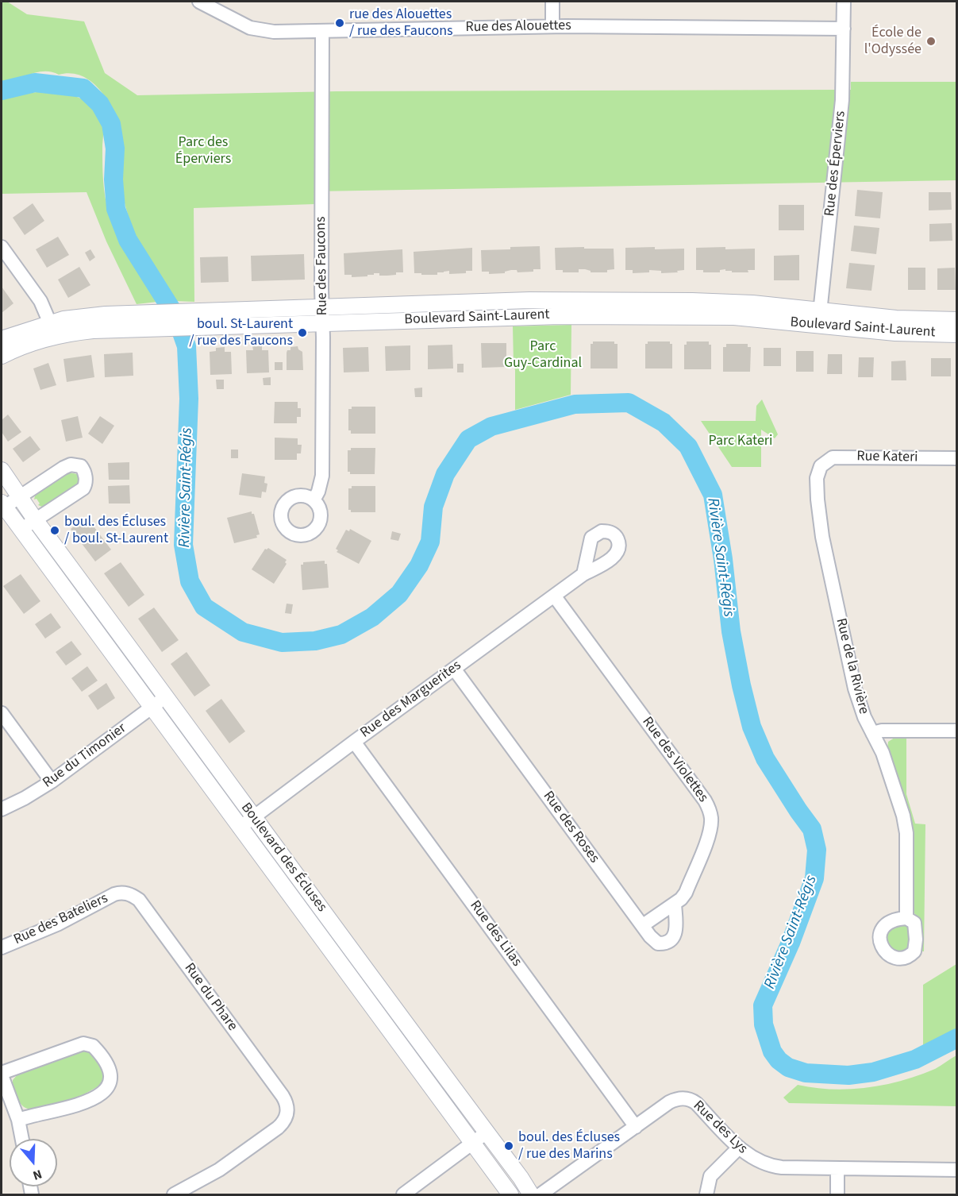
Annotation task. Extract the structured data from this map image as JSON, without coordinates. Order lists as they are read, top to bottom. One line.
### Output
{"streets":{"street":["Rue des Alouettes","Rue des Éperviers","Rue des Faucons","Boulevard Saint-Laurent","Rue Kateri","Rue de la Rivière","Rue des Marguerites","Rue du Timonier","Rue des Violettes","Rue des Roses","Boulevard des Écluses","Rue des Bateliers","Rue des Lilas","Rue du Phare","Rue des Lys"]},"crossings":[["Rue des Alouettes","Rue des Éperviers"],["Rue des Alouettes","Rue des Faucons"],["Rue des Éperviers","Boulevard Saint-Laurent"],["Rue des Faucons","Boulevard Saint-Laurent"],["Rue Kateri","Rue de la Rivière"],["Rue des Marguerites","Rue des Violettes"],["Rue des Marguerites","Rue des Roses"],["Rue des Marguerites","Boulevard des Écluses"],["Rue des Marguerites","Rue des Lilas"],["Rue du Timonier","Boulevard des Écluses"],["Rue des Violettes","Rue des Roses"],["Rue des Bateliers","Rue du Phare"],["Rue des Lilas","Rue des Lys"]],"water":["Rivière Saint-Régis"],"parks":["Parc des Éperviers","Parc Guy-Cardinal","Parc Kateri"],"places":["rue des Alouettes / rue des Faucons","École de l'Odyssée","boul. St-Laurent / rue des Faucons","boul. des Écluses / boul. St-Laurent","boul. des Écluses / rue des Marins"],"north":"bottom"}
